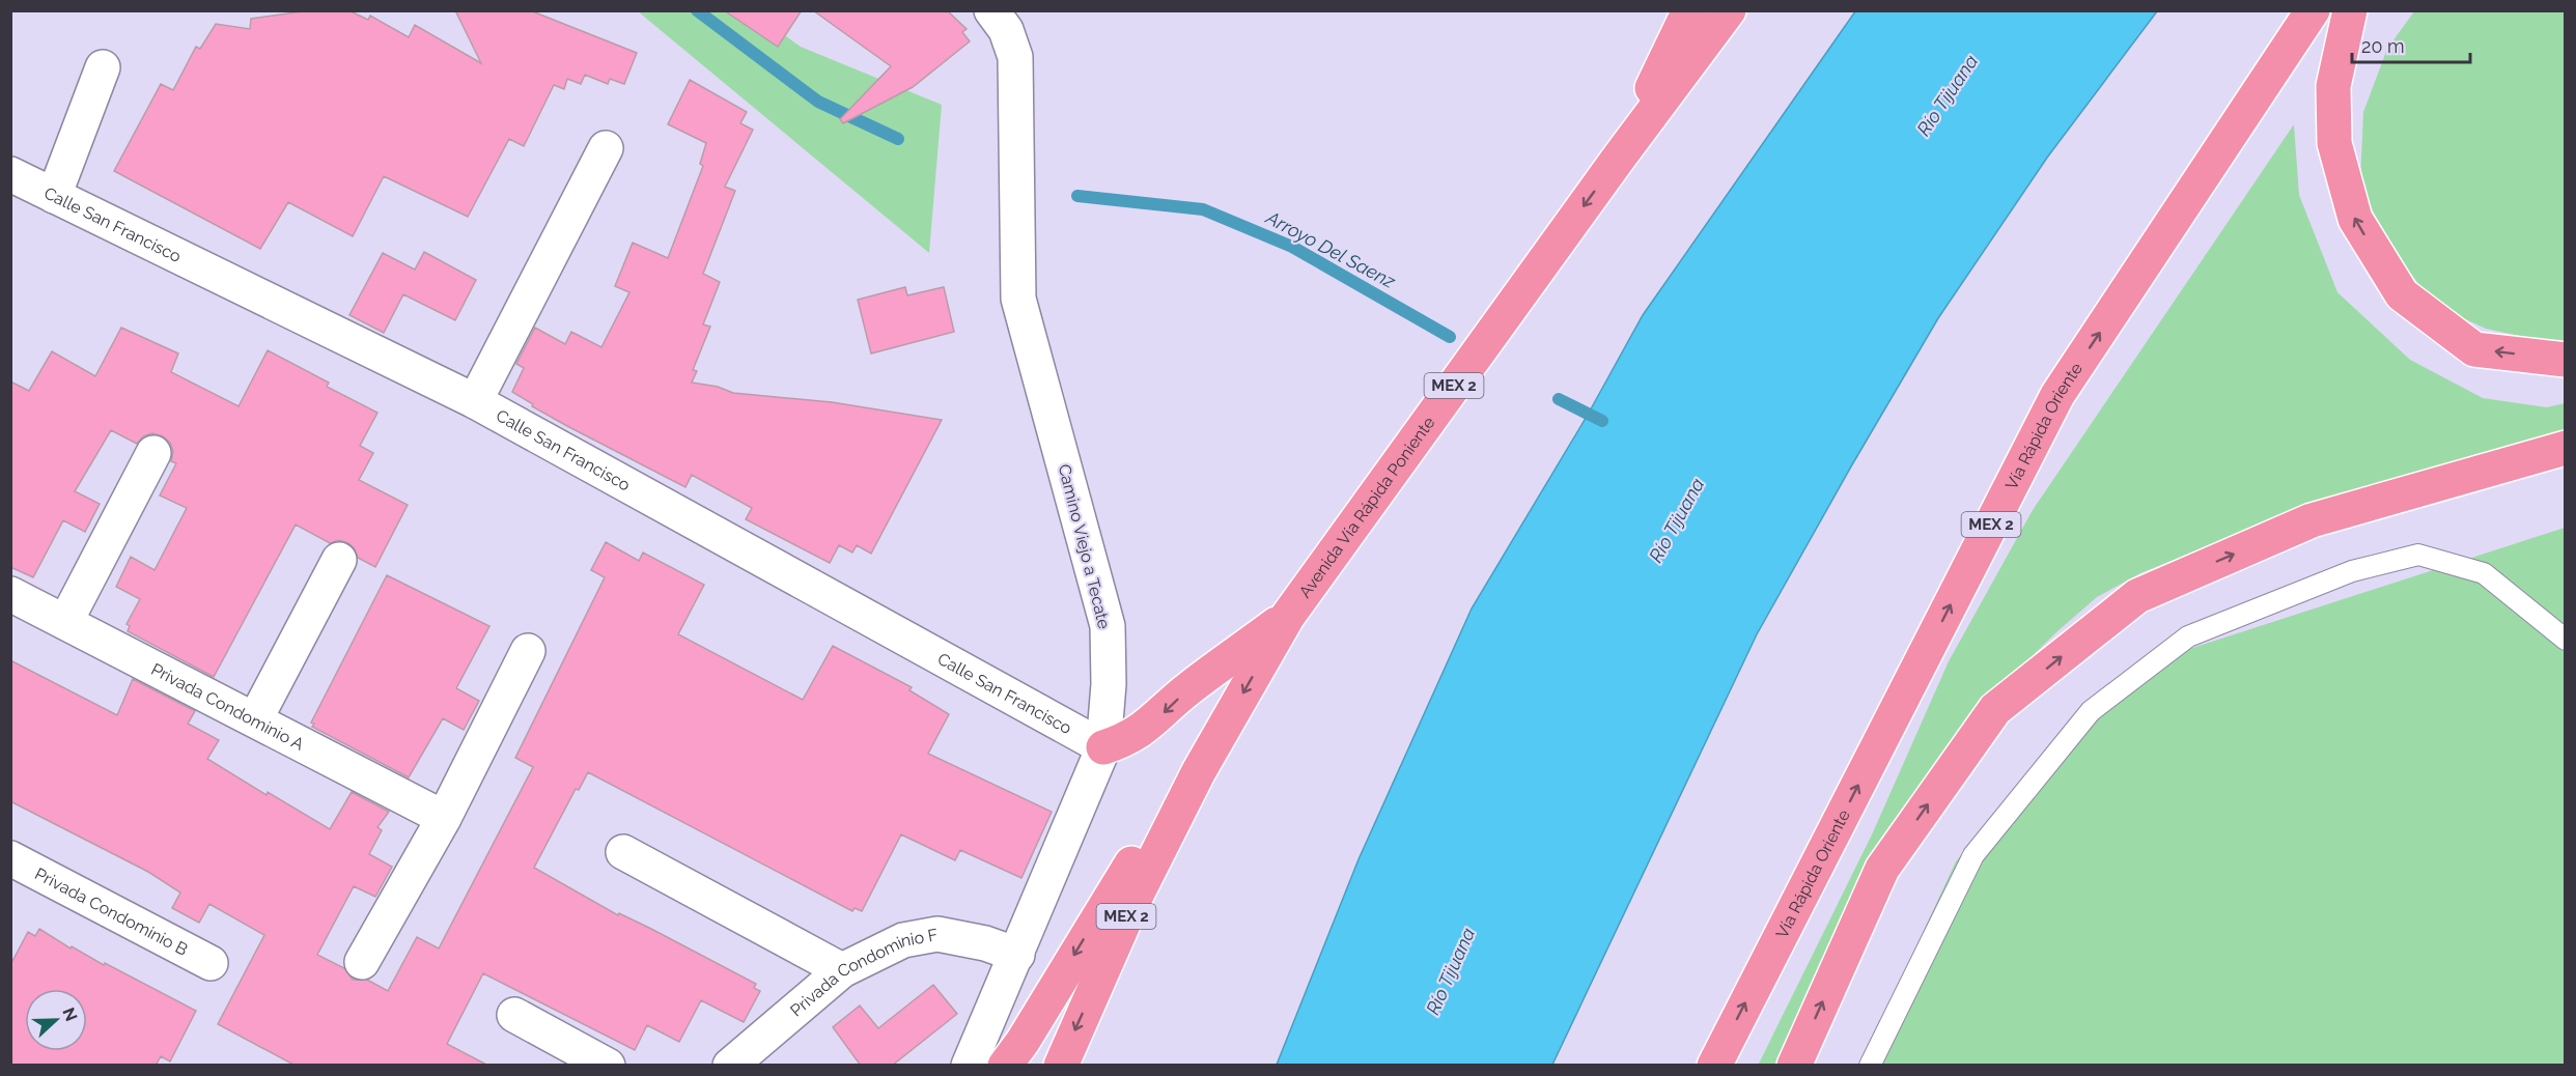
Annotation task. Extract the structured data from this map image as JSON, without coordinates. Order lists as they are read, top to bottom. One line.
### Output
{"streets":{"highway":["MEX 2","Vía Rápida Oriente","Avenida Vía Rápida Poniente"],"street":["Calle San Francisco","Camino Viejo a Tecate","Privada Condominio A","Privada Condominio B","Privada Condominio F"]},"crossings":[["Calle San Francisco","Camino Viejo a Tecate"],["MEX 2","Avenida Vía Rápida Poniente"],["Camino Viejo a Tecate","Privada Condominio F"]],"one_way":["Vía Rápida Oriente","Avenida Vía Rápida Poniente"],"water":["Río Tijuana","Arroyo Del Saenz"],"scale_bar":"20 m","north":"right"}
